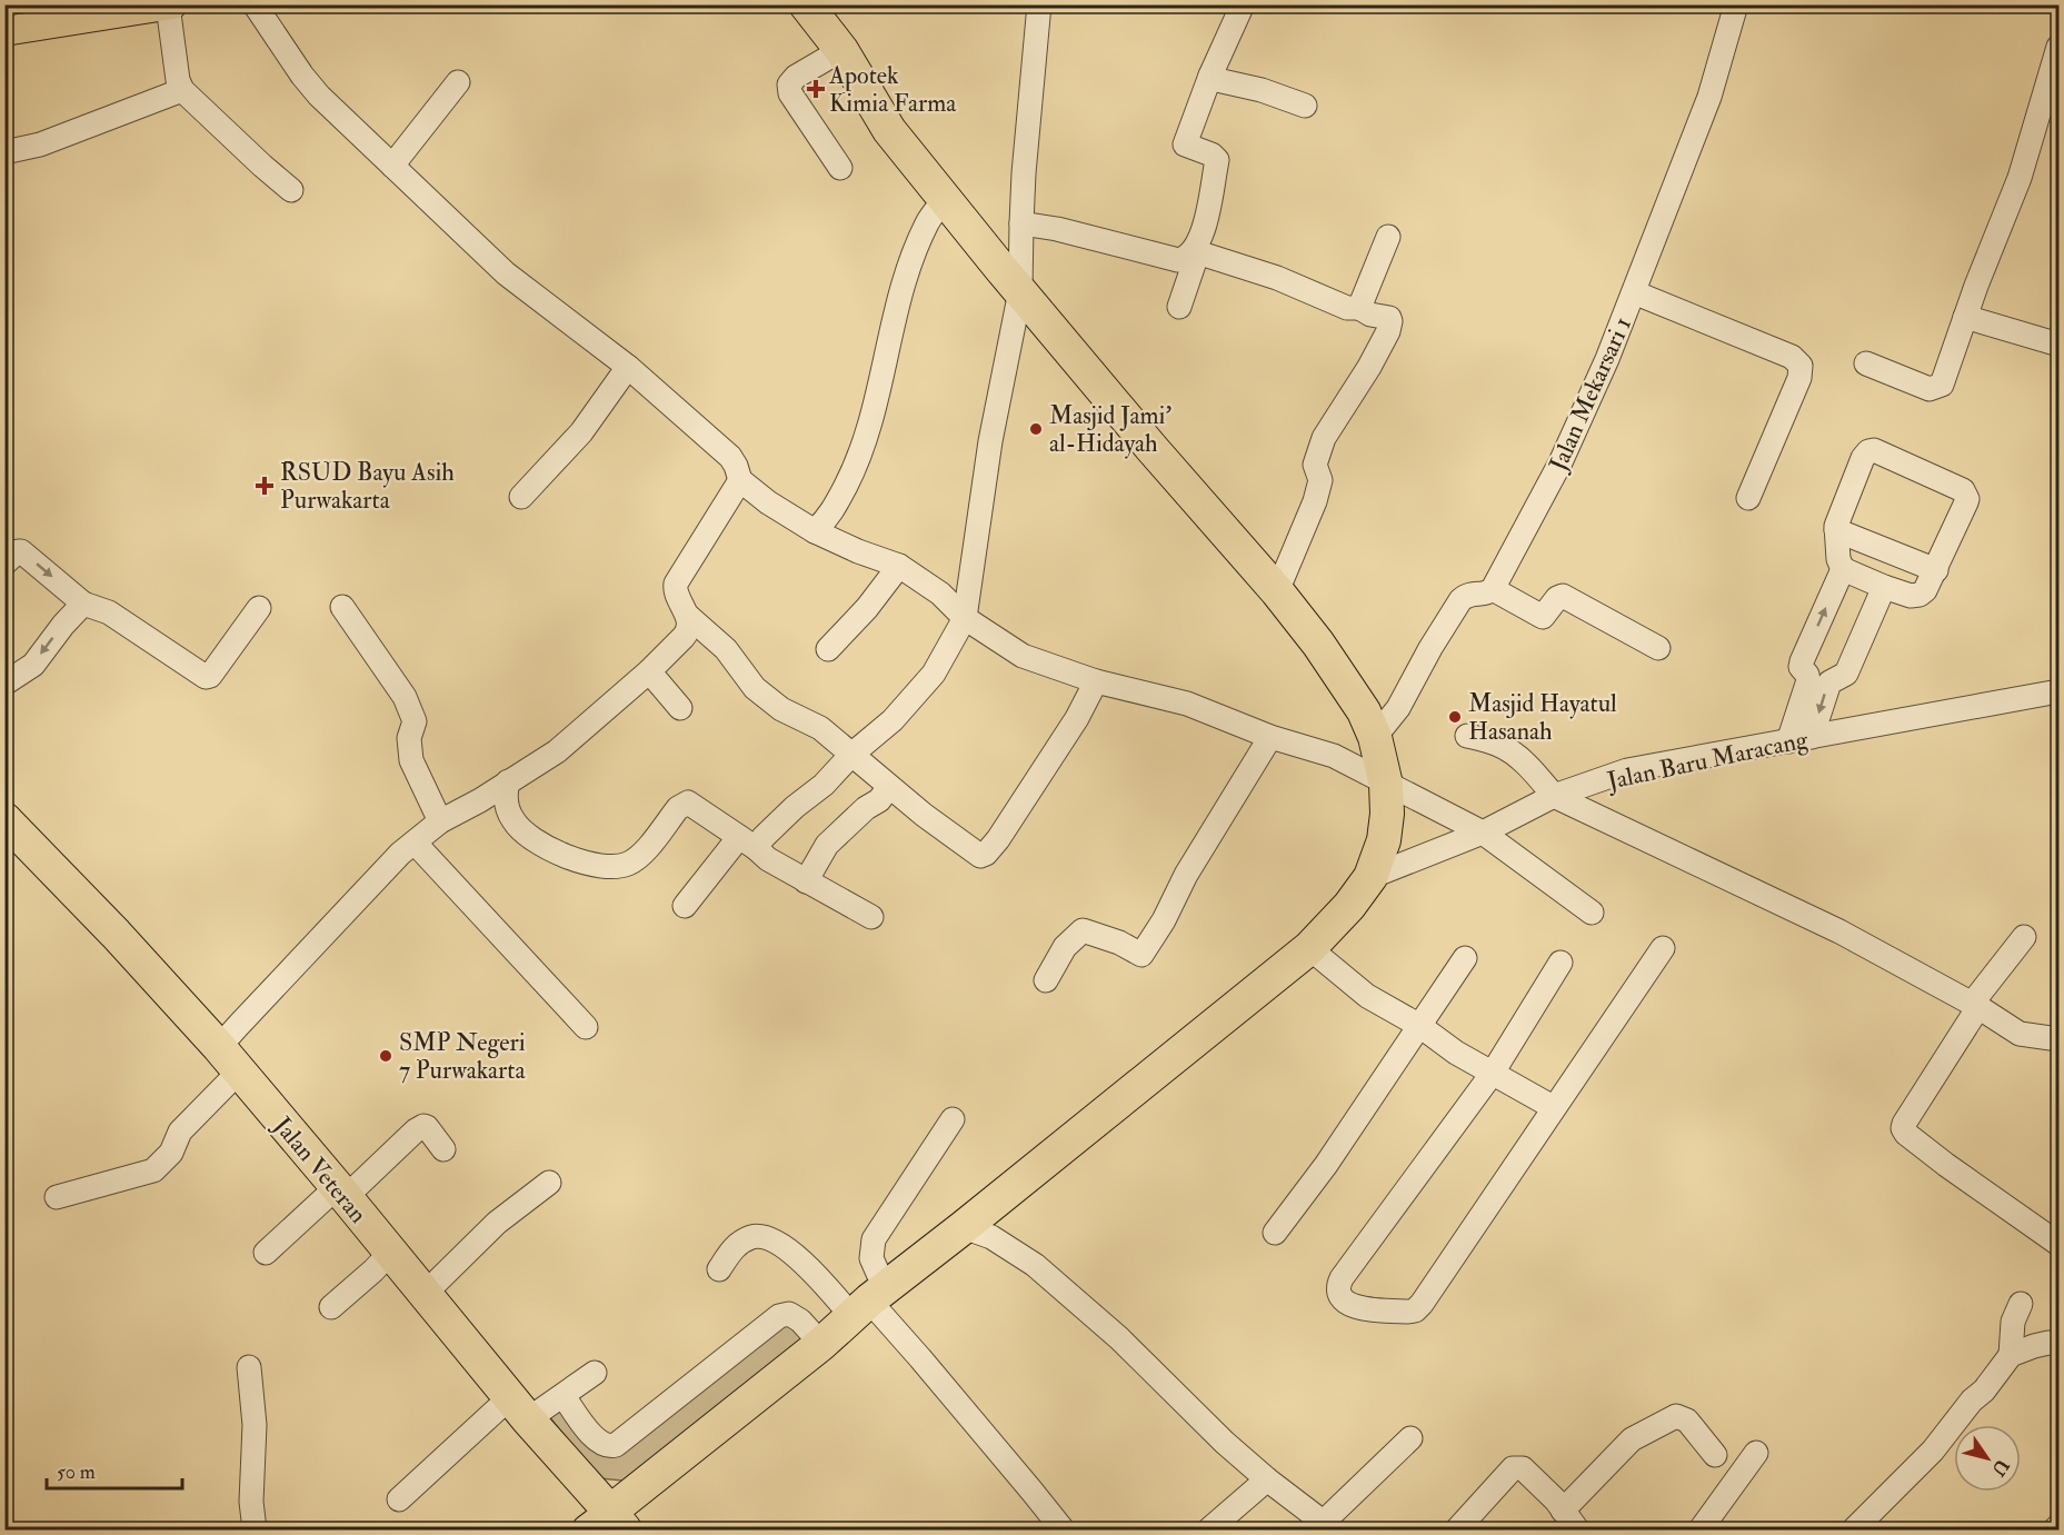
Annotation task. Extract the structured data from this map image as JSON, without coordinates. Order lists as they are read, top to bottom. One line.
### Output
{"streets":{"highway":["Jalan Veteran"],"street":["Jalan Mekarsari 1","Jalan Baru Maracang"]},"places":{"health":["Apotek Kimia Farma","RSUD Bayu Asih Purwakarta"],"other":["Masjid Jami' al-Hidayah","Masjid Hayatul Hasanah","SMP Negeri 7 Purwakarta"]},"scale_bar":"50 m","north":"bottom right"}
